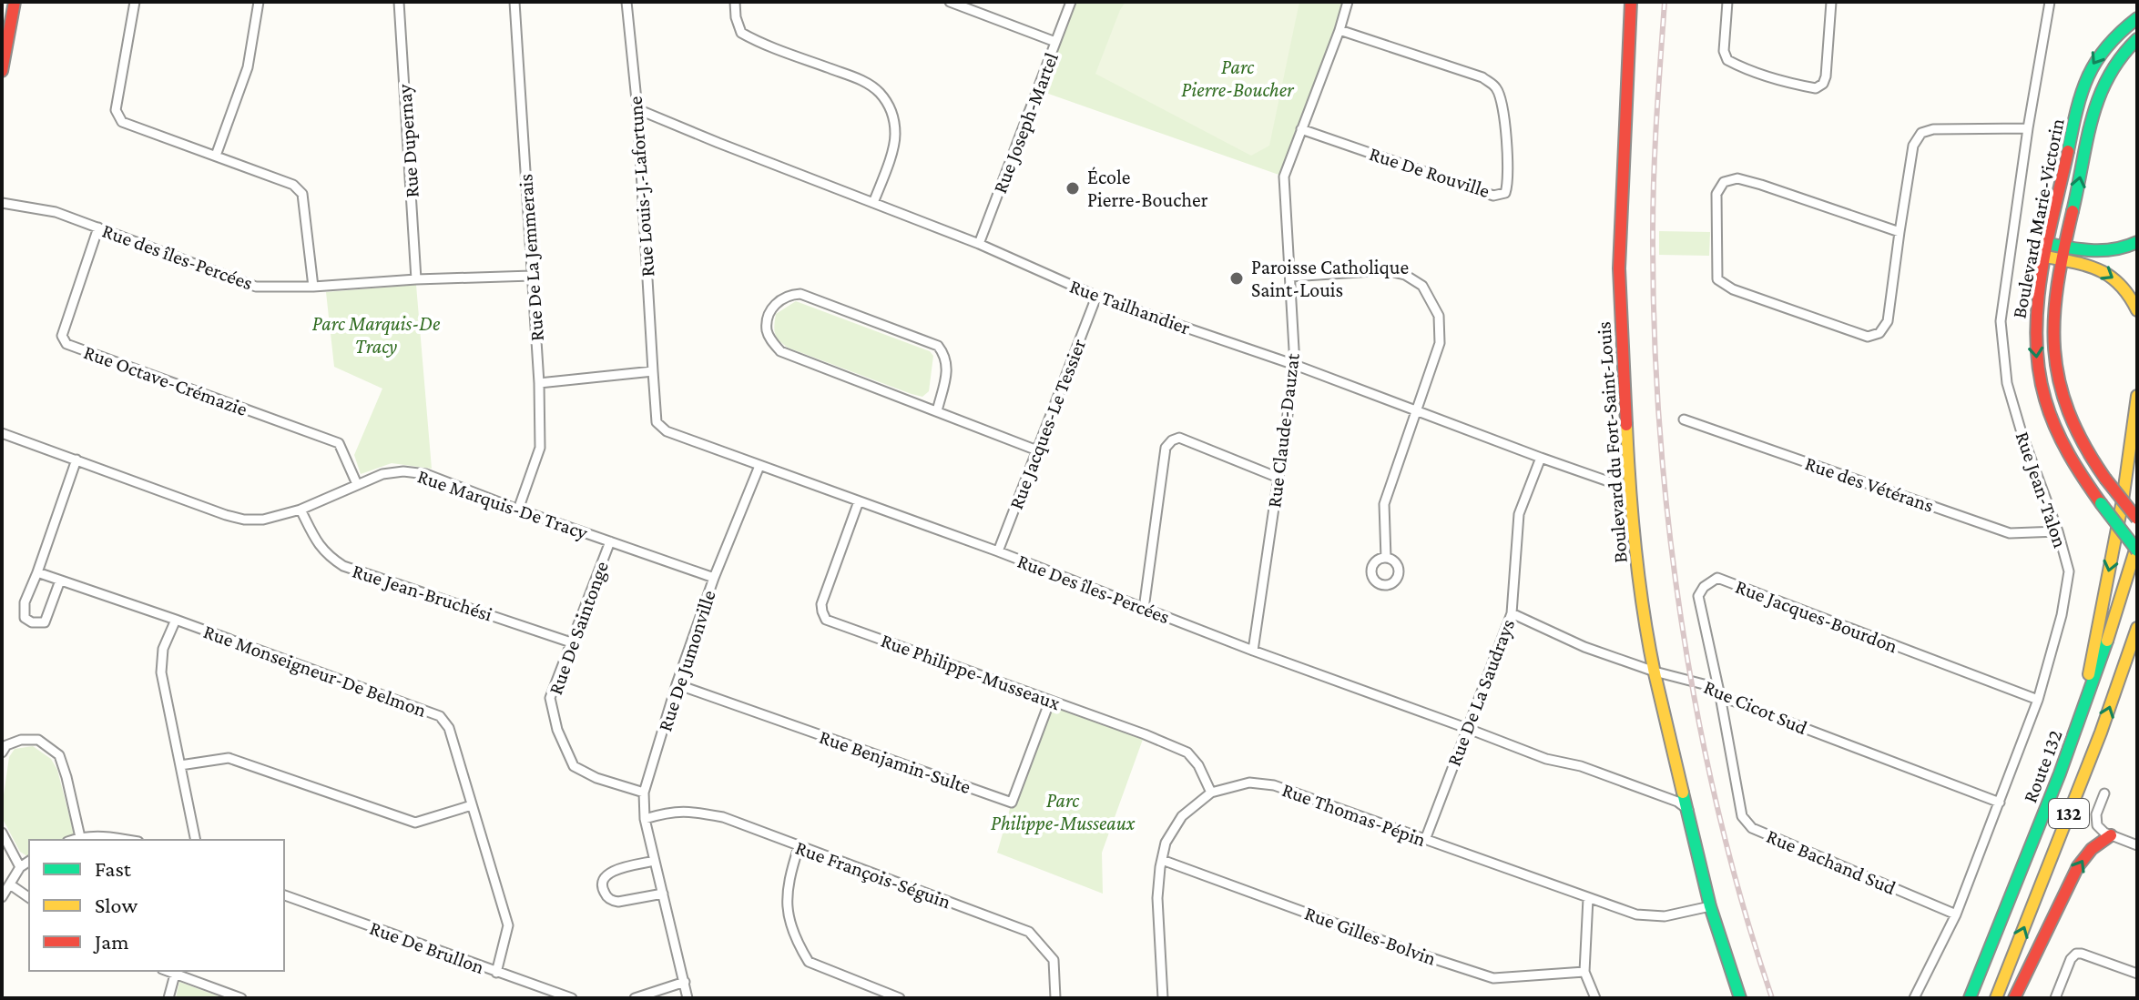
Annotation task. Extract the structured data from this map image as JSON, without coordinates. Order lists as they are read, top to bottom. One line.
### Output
{"streets":{"main road":["Boulevard Marie-Victorin","Boulevard du Fort-Saint-Louis","Route 132","132"],"street":["Rue Joseph-Martel","Rue Dupernay","Rue De Rouville","Rue Louis-J.-Lafortune","Rue des îles-Percées","Rue De La Jemmerais","Rue Tailhandier","Rue Octave-Crémazie","Rue Jacques-Le Tessier","Rue Claude-Dauzat","Rue des Vétérans","Rue Jean-Talon","Rue Marquis-De Tracy","Rue Des îles-Percées","Rue Jean-Bruchési","Rue Jacques-Bourdon","Rue De Saintonge","Rue De Jumonville","Rue Monseigneur-De Belmon","Rue Philippe-Musseaux","Rue De La Saudrays","Rue Cicot Sud","Rue Benjamin-Sulte","Rue Thomas-Pépin","Rue Bachand Sud","Rue François-Séguin","Rue Gilles-Bolvin","Rue De Brullon"]},"crossings":[["Rue Joseph-Martel","Rue Tailhandier"],["Rue Dupernay","Rue des îles-Percées"],["Rue De Rouville","Rue Claude-Dauzat"],["Rue Louis-J.-Lafortune","Rue Tailhandier"],["Rue Louis-J.-Lafortune","Rue Des îles-Percées"],["Rue des îles-Percées","Rue De La Jemmerais"],["Rue des îles-Percées","Rue Octave-Crémazie"],["Rue De La Jemmerais","Rue Marquis-De Tracy"],["Rue Tailhandier","Rue Jacques-Le Tessier"],["Rue Tailhandier","Rue Claude-Dauzat"],["Rue Tailhandier","Boulevard du Fort-Saint-Louis"],["Rue Tailhandier","Rue De La Saudrays"],["Rue Octave-Crémazie","Rue Marquis-De Tracy"],["Rue Jacques-Le Tessier","Rue Des îles-Percées"],["Rue Claude-Dauzat","Rue Des îles-Percées"],["Boulevard du Fort-Saint-Louis","Rue Des îles-Percées"],["Boulevard du Fort-Saint-Louis","Rue Cicot Sud"],["Boulevard du Fort-Saint-Louis","Rue Thomas-Pépin"],["Rue des Vétérans","Rue Jean-Talon"],["Rue Jean-Talon","Rue Jacques-Bourdon"],["Rue Jean-Talon","Rue Cicot Sud"],["Rue Jean-Talon","Rue Bachand Sud"],["Rue Marquis-De Tracy","Rue Jean-Bruchési"],["Rue Marquis-De Tracy","Rue De Saintonge"],["Rue Marquis-De Tracy","Rue De Jumonville"],["Rue Des îles-Percées","Rue De Jumonville"],["Rue Des îles-Percées","Rue Philippe-Musseaux"],["Rue Des îles-Percées","Rue De La Saudrays"],["Rue Jean-Bruchési","Rue De Saintonge"],["Rue Jacques-Bourdon","Rue Cicot Sud"],["Rue Jacques-Bourdon","Rue Bachand Sud"],["Rue De Saintonge","Rue De Jumonville"],["Rue De Jumonville","Rue Benjamin-Sulte"],["Rue De Jumonville","Rue François-Séguin"],["Rue Monseigneur-De Belmon","Rue De Brullon"],["Rue Philippe-Musseaux","Rue Benjamin-Sulte"],["Rue Philippe-Musseaux","Rue Thomas-Pépin"],["Rue De La Saudrays","Rue Cicot Sud"],["Rue De La Saudrays","Rue Thomas-Pépin"],["Rue Cicot Sud","Rue Bachand Sud"],["Rue Thomas-Pépin","Rue Gilles-Bolvin"]],"parks":["Parc Pierre-Boucher","Parc Marquis-De Tracy","Parc Philippe-Musseaux"],"places":["École Pierre-Boucher","Paroisse Catholique Saint-Louis"],"legend":["Fast","Slow","Jam"]}
